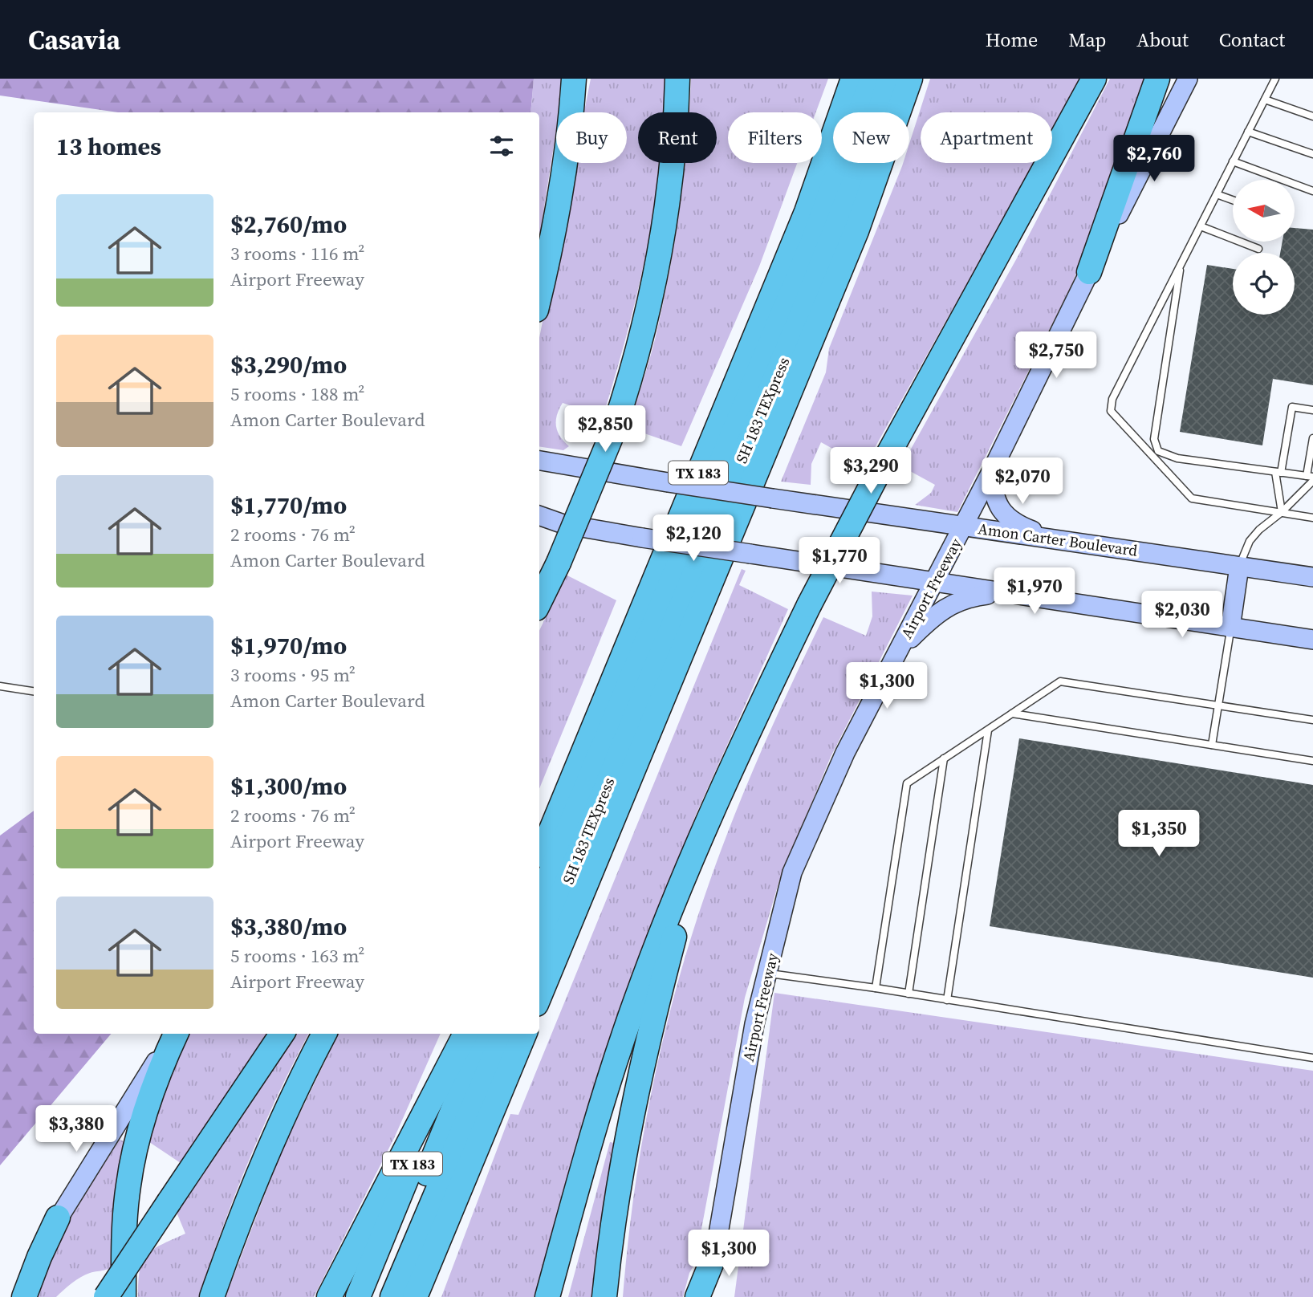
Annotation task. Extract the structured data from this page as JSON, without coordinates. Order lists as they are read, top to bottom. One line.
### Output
{"streets":{"highway":["SH 183 TEXpress","TX 183"],"main road":["Amon Carter Boulevard","Airport Freeway"]},"crossings":[["Amon Carter Boulevard","Airport Freeway"]],"north":"left","page":{"header":"Casavia","nav":["Home","Map","About","Contact"],"chip":["Buy","Rent","Filters","New","Apartment"],"heading":"13 homes","price":["$2,760","$2,750","$2,850","$3,290","$2,070","$2,120","$1,770","$1,970","$2,030","$1,300","$1,350","$3,380","$1,300"],"list":[{"name":"$2,760/mo","note":"3 rooms · 116 m² · Airport Freeway"},{"name":"$3,290/mo","note":"5 rooms · 188 m² · Amon Carter Boulevard"},{"name":"$1,770/mo","note":"2 rooms · 76 m² · Amon Carter Boulevard"},{"name":"$1,970/mo","note":"3 rooms · 95 m² · Amon Carter Boulevard"},{"name":"$1,300/mo","note":"2 rooms · 76 m² · Airport Freeway"},{"name":"$3,380/mo","note":"5 rooms · 163 m² · Airport Freeway"}]}}
